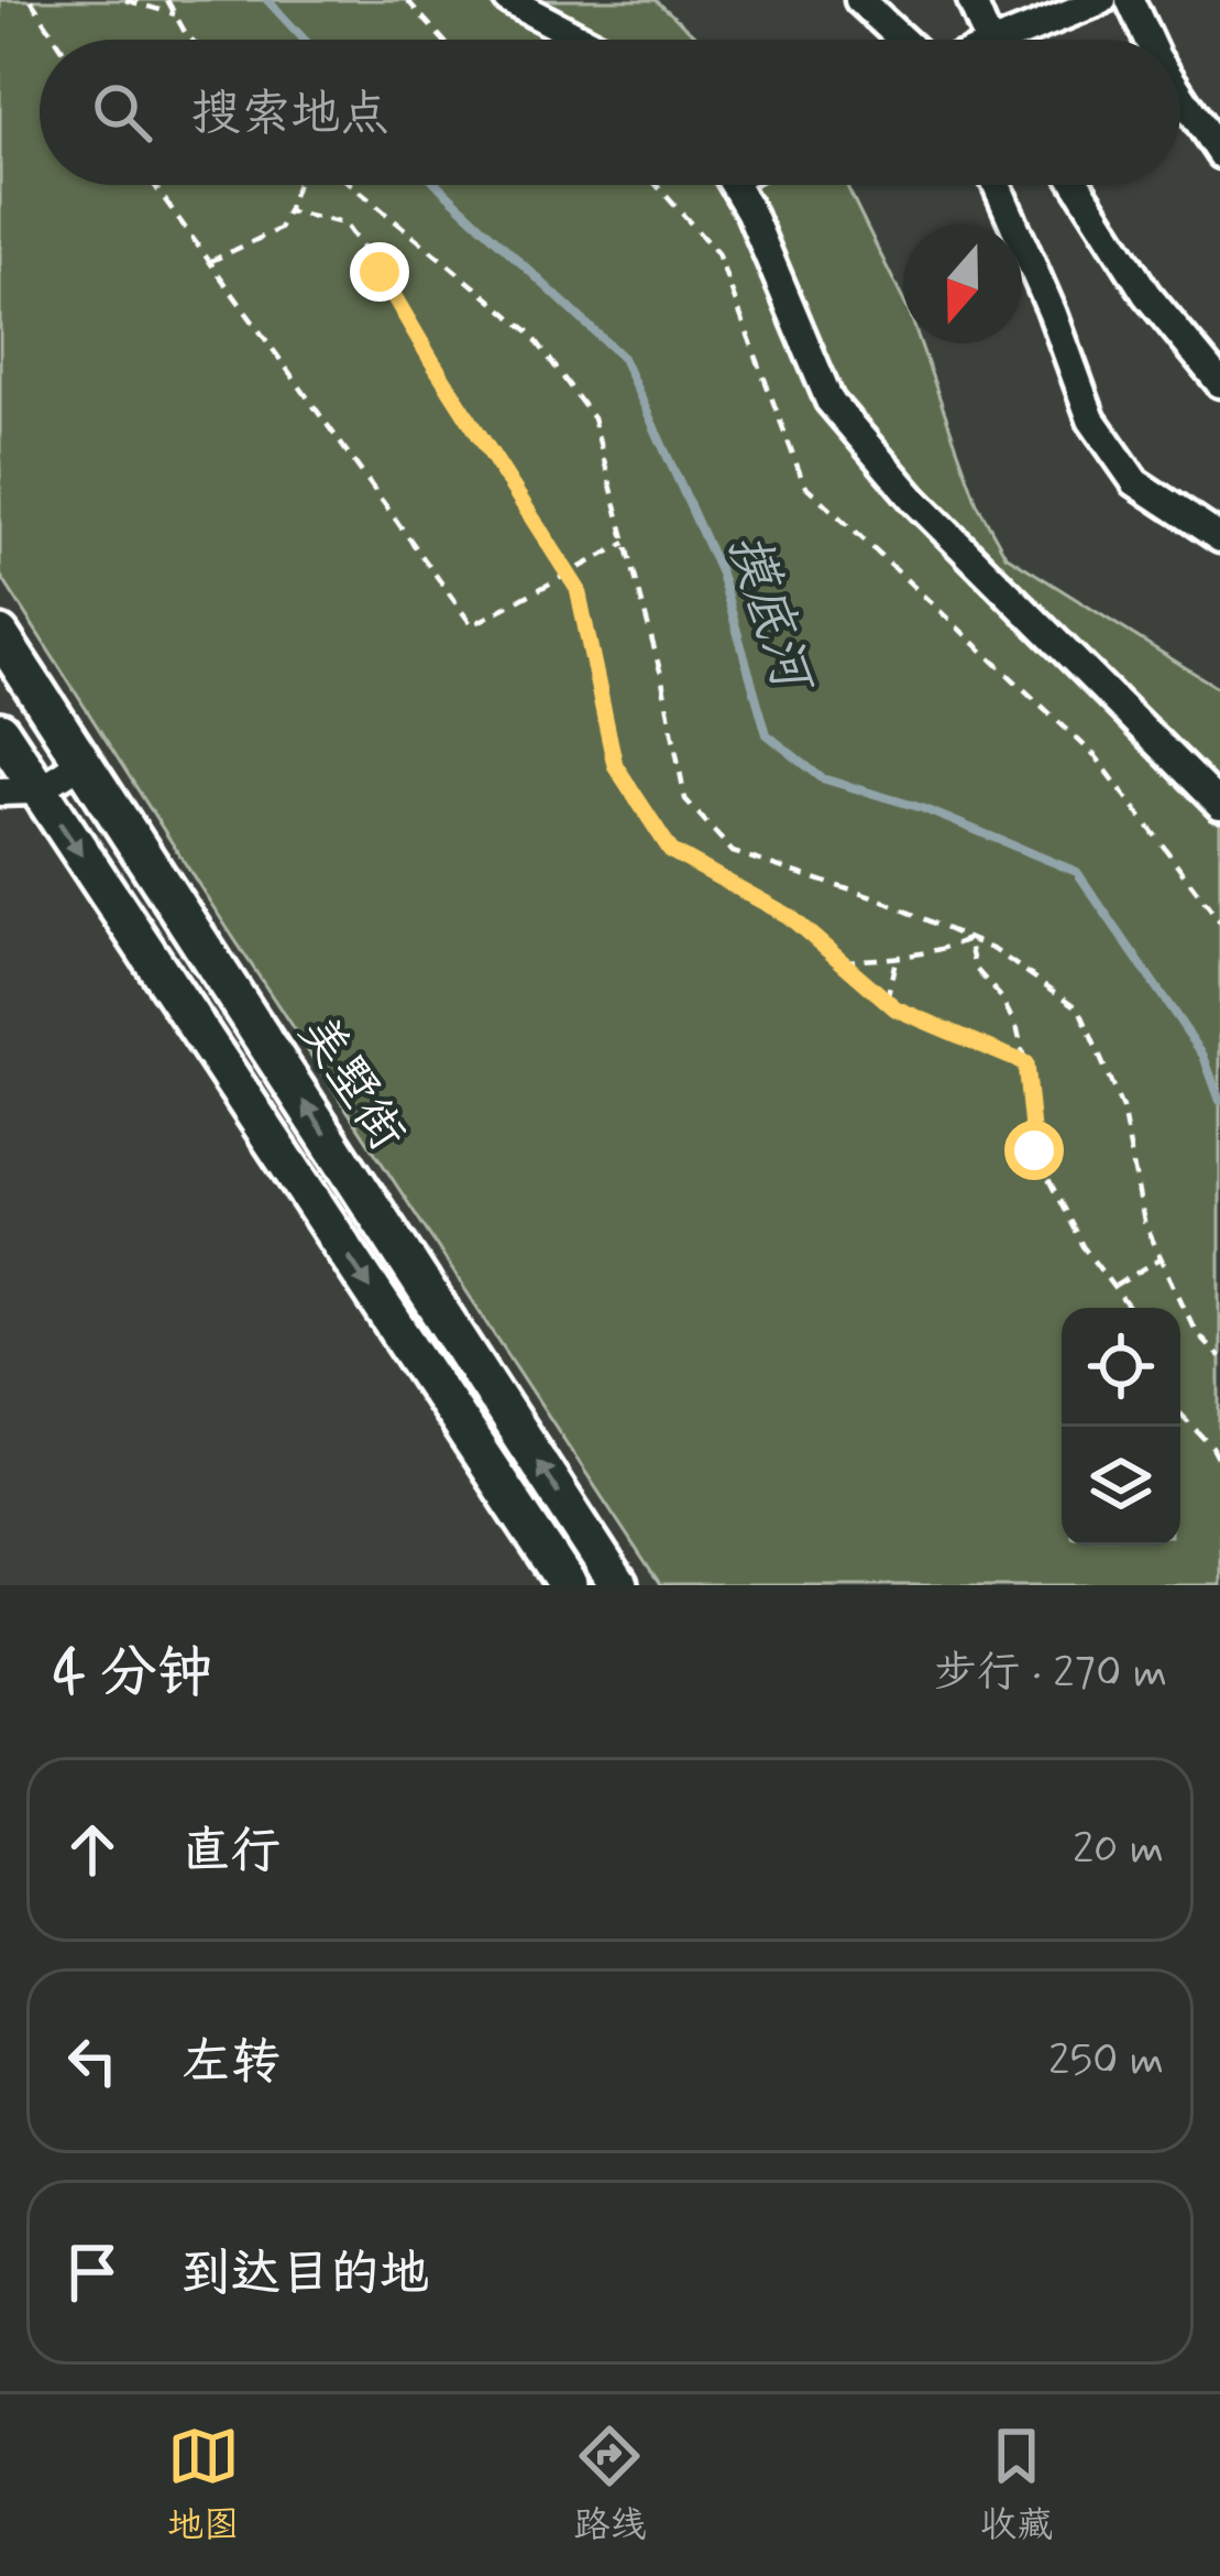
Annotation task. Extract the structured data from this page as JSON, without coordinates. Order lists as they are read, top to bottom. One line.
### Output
{"streets":{"street":["美墅街"]},"water":["摸底河"],"north":"bottom","page":{"search":"搜索地点","heading":["4 分钟","步行 · 270 m"],"list":[["直行","20 m"],["左转","250 m"],"到达目的地"],"nav":["地图","路线","收藏"]}}
